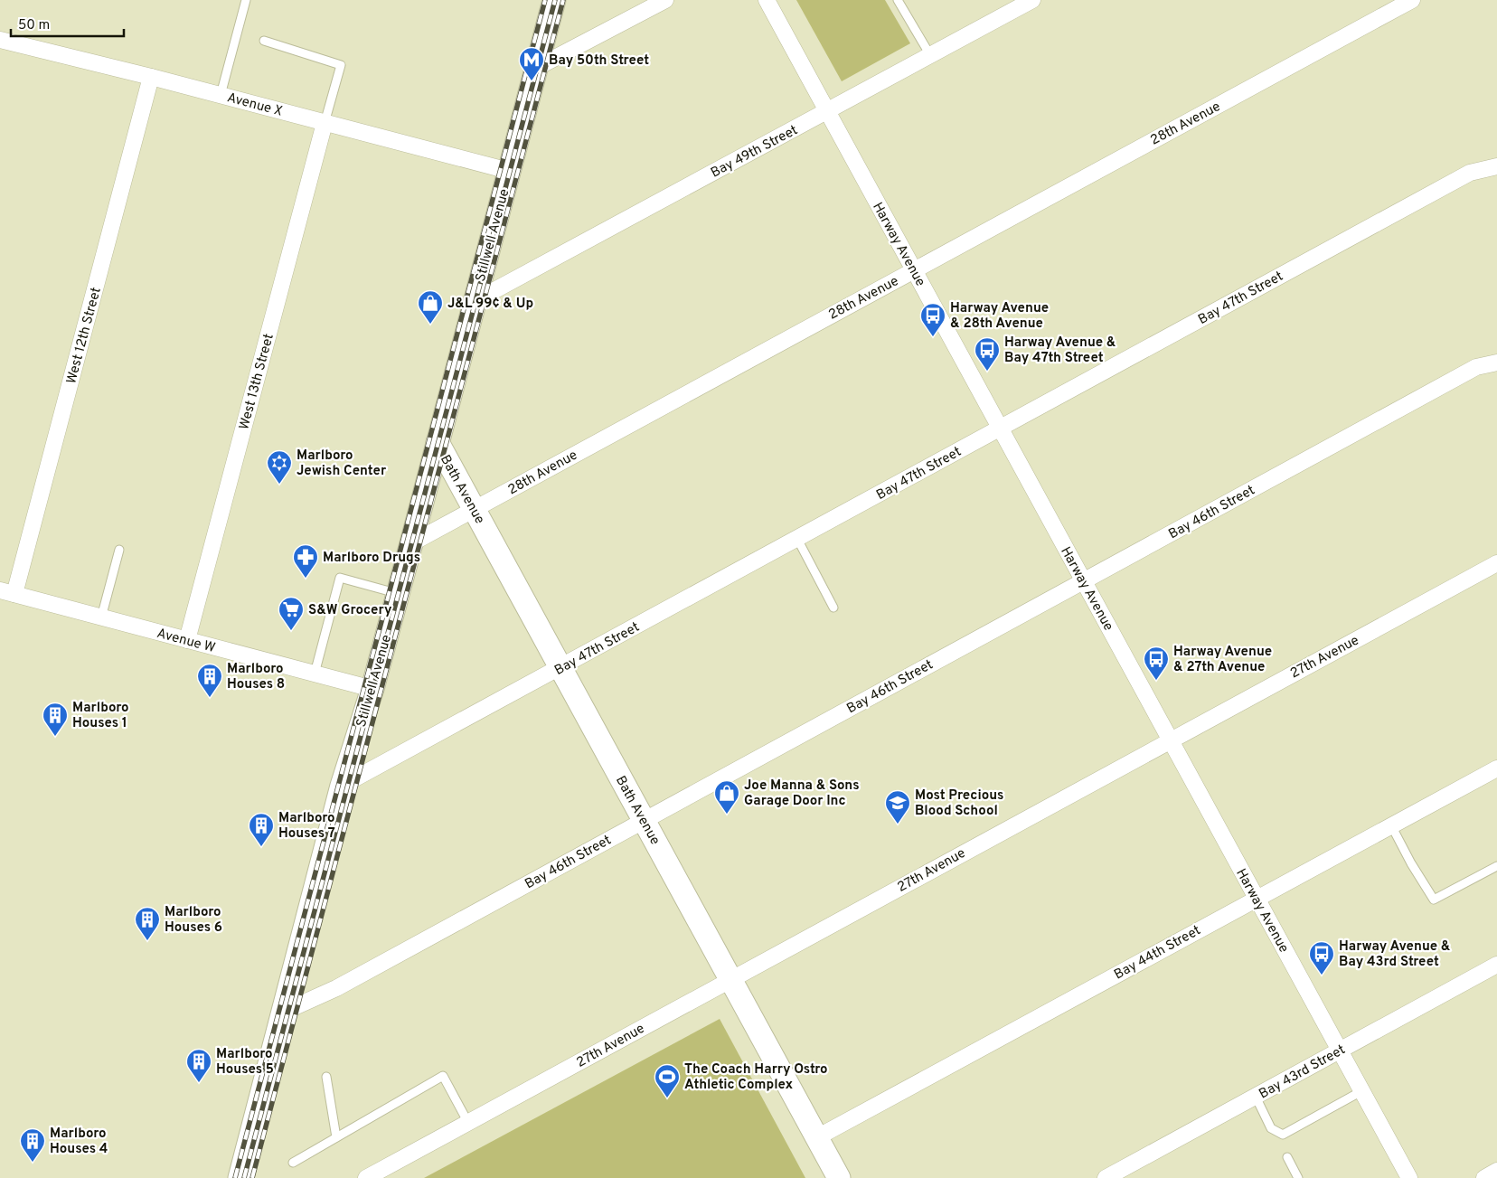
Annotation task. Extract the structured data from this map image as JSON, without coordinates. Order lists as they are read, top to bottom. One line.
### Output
{"streets":{"main road":["Stillwell Avenue","Bath Avenue"],"street":["Avenue X","28th Avenue","Bay 49th Street","Harway Avenue","Bay 47th Street","West 12th Street","West 13th Street","Bay 46th Street","Avenue W","27th Avenue","Bay 44th Street","Bay 43rd Street"]},"crossings":[["Avenue X","Stillwell Avenue"],["Avenue X","West 12th Street"],["Avenue X","West 13th Street"],["28th Avenue","Stillwell Avenue"],["28th Avenue","Harway Avenue"],["28th Avenue","Bath Avenue"],["Bay 49th Street","Stillwell Avenue"],["Bay 49th Street","Harway Avenue"],["Stillwell Avenue","Bay 47th Street"],["Stillwell Avenue","Bath Avenue"],["Stillwell Avenue","Bay 46th Street"],["Stillwell Avenue","Avenue W"],["Harway Avenue","Bay 47th Street"],["Harway Avenue","Bay 46th Street"],["Harway Avenue","27th Avenue"],["Harway Avenue","Bay 44th Street"],["Harway Avenue","Bay 43rd Street"],["Bay 47th Street","Bath Avenue"],["West 12th Street","Avenue W"],["West 13th Street","Avenue W"],["Bath Avenue","Bay 46th Street"],["Bath Avenue","27th Avenue"],["Bath Avenue","Bay 44th Street"]],"places":{"metro station":["Bay 50th Street"],"shop":["J&L 99¢ & Up","Joe Manna & Sons Garage Door Inc"],"bus stop":["Harway Avenue & 28th Avenue","Harway Avenue & Bay 47th Street","Harway Avenue & 27th Avenue","Harway Avenue & Bay 43rd Street"],"synagogue":["Marlboro Jewish Center"],"pharmacy":["Marlboro Drugs"],"supermarket":["S&W Grocery"],"building":["Marlboro Houses 8","Marlboro Houses 1","Marlboro Houses 7","Marlboro Houses 6","Marlboro Houses 5","Marlboro Houses 4"],"school or university":["Most Precious Blood School"],"sports":["The Coach Harry Ostro Athletic Complex"]},"scale_bar":"50 m"}
